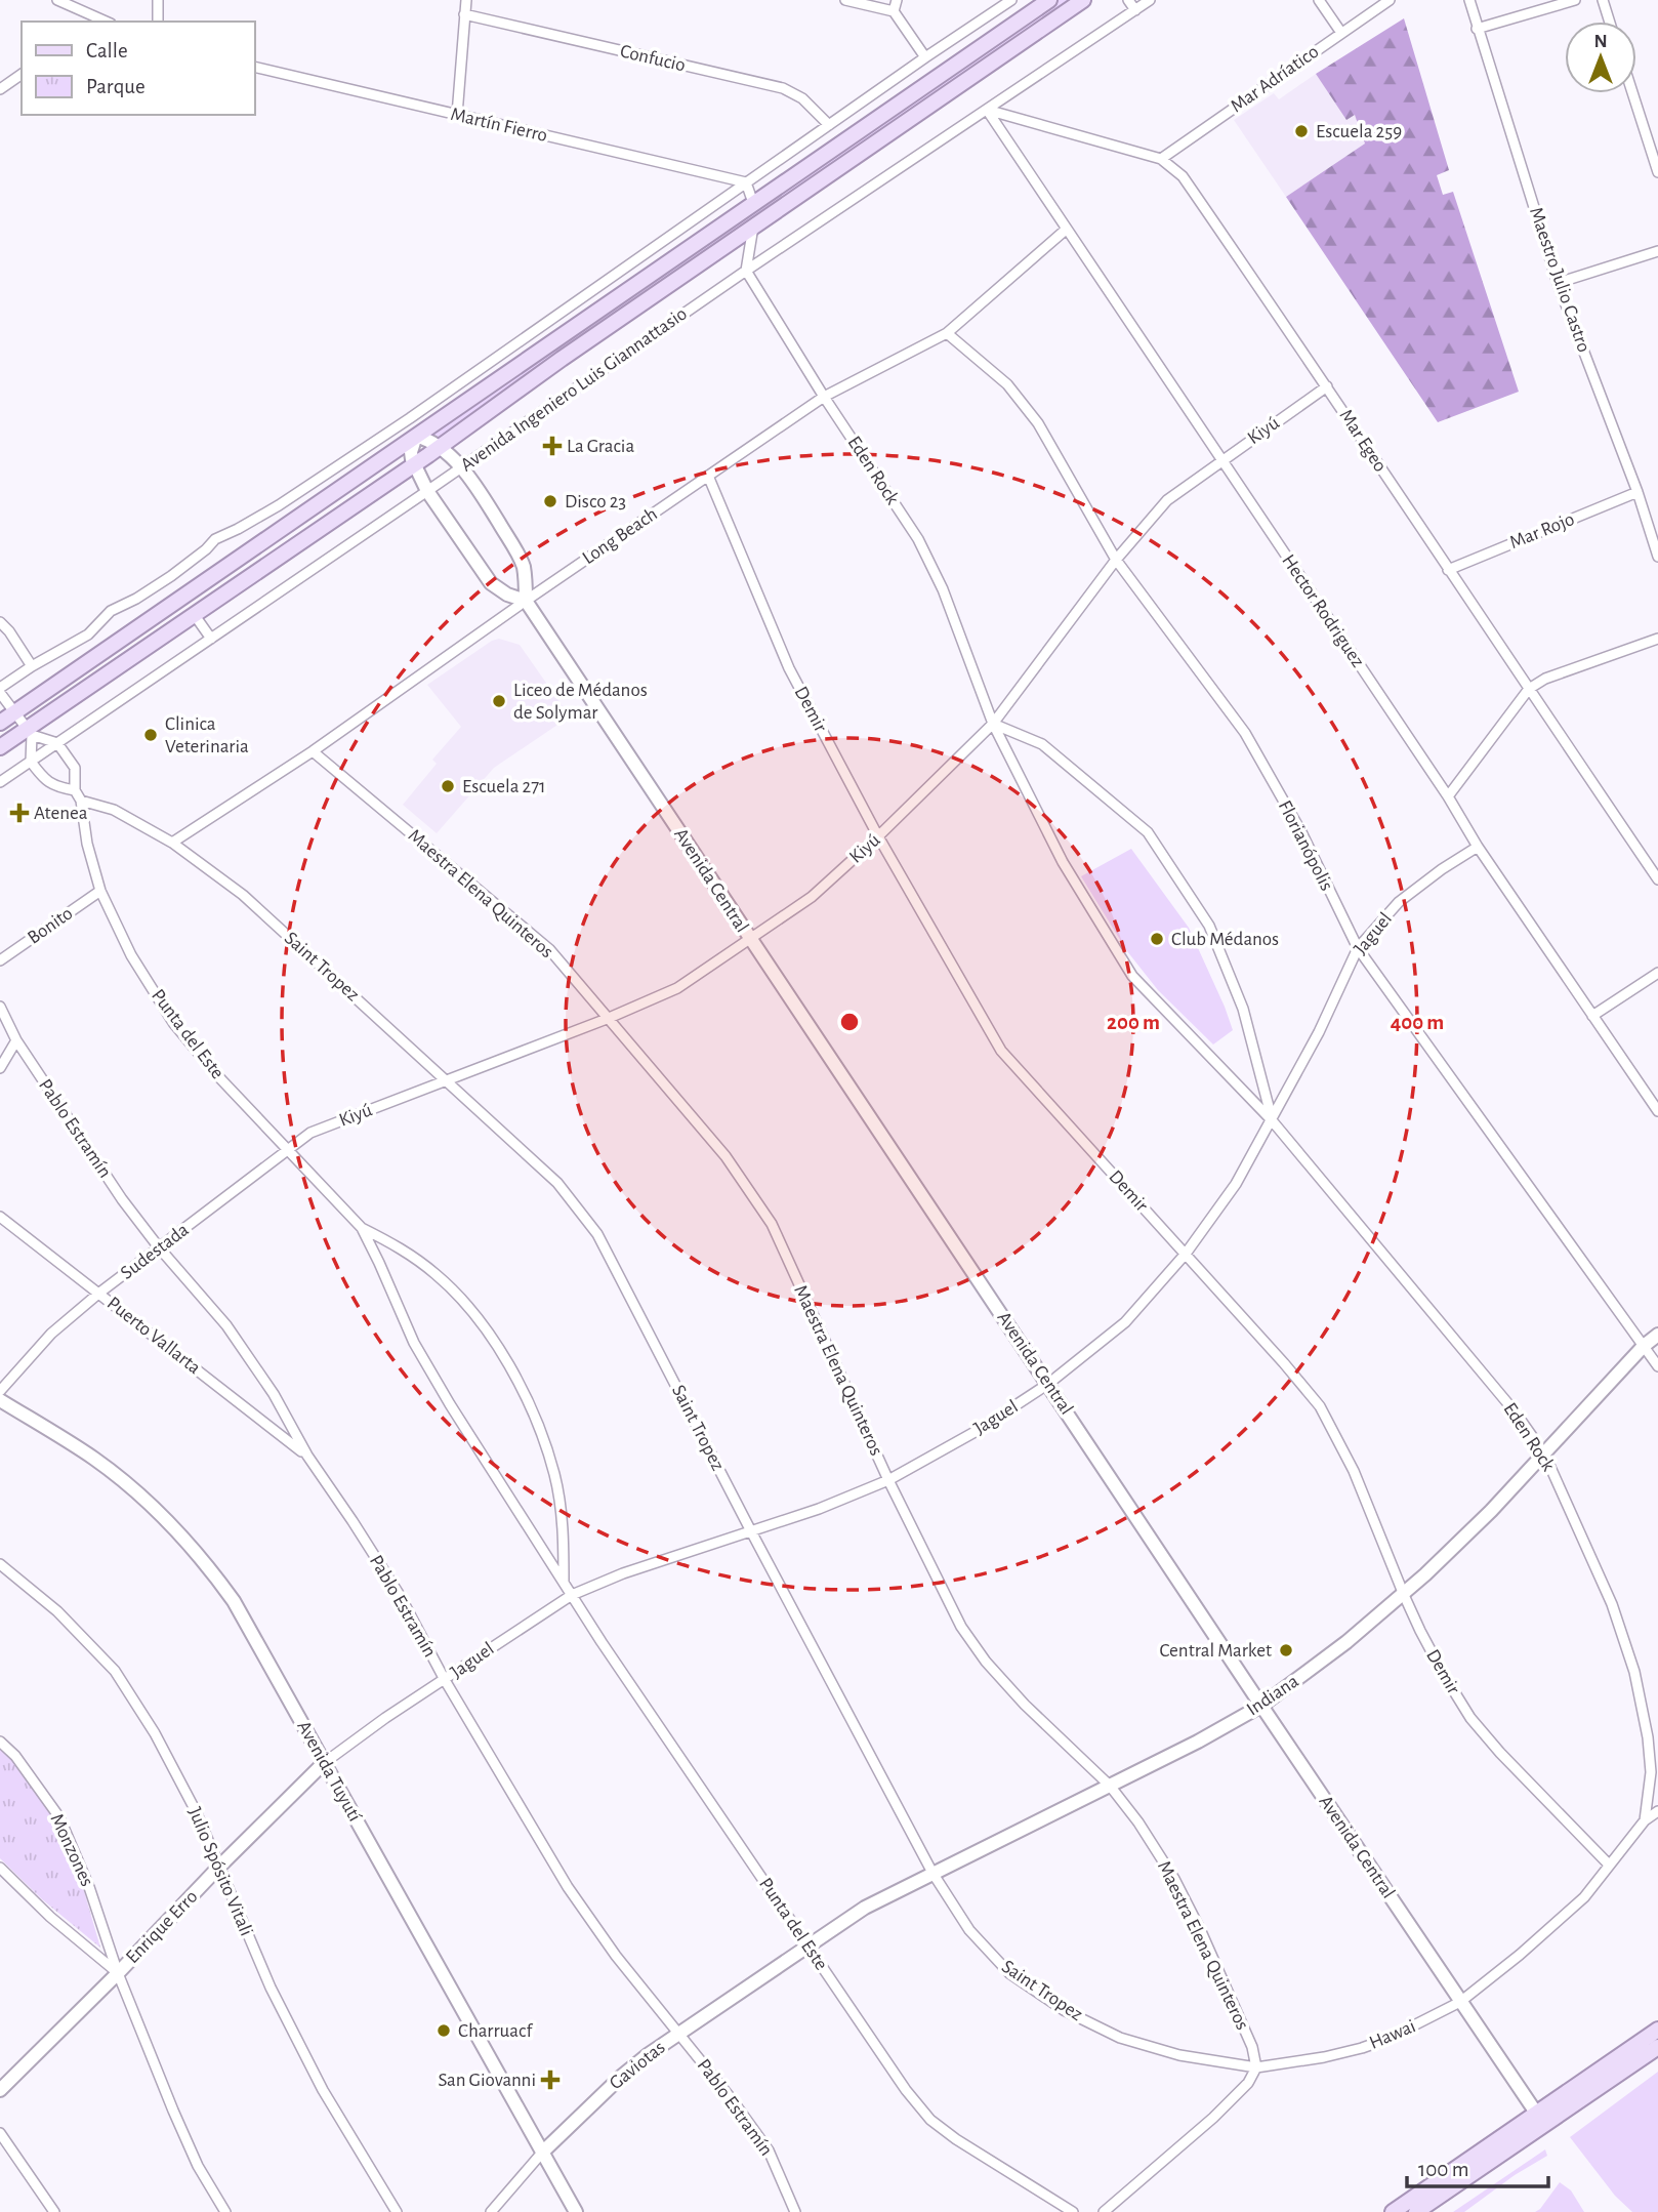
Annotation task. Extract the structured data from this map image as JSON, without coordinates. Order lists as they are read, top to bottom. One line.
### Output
{"streets":{"main road":["Avenida Ingeniero Luis Giannattasio"],"street":["Confucio","Mar Adríatico","Martín Fierro","Maestro Julio Castro","Kiyú","Mar Egeo","Eden Rock","Mar Rojo","Long Beach","Hector Rodriguez","Demir","Florianópolis","Avenida Central","Maestra Elena Quinteros","Bonito","Jaguel","Saint Tropez","Punta del Este","Pablo Estramín","Sudestada","Puerto Vallarta","Indiana","Avenida Tuyutí","Monzones","Julio Spósito Vitali","Enrique Erro","Hawai","Gaviotas"]},"crossings":[["Mar Adríatico","Mar Egeo"],["Maestro Julio Castro","Mar Rojo"],["Avenida Ingeniero Luis Giannattasio","Mar Egeo"],["Avenida Ingeniero Luis Giannattasio","Eden Rock"],["Avenida Ingeniero Luis Giannattasio","Hector Rodriguez"],["Avenida Ingeniero Luis Giannattasio","Avenida Central"],["Kiyú","Mar Egeo"],["Kiyú","Eden Rock"],["Kiyú","Hector Rodriguez"],["Kiyú","Demir"],["Kiyú","Florianópolis"],["Kiyú","Avenida Central"],["Kiyú","Maestra Elena Quinteros"],["Kiyú","Saint Tropez"],["Kiyú","Punta del Este"],["Kiyú","Sudestada"],["Mar Egeo","Mar Rojo"],["Mar Egeo","Hector Rodriguez"],["Eden Rock","Long Beach"],["Eden Rock","Jaguel"],["Eden Rock","Indiana"],["Eden Rock","Hawai"],["Long Beach","Hector Rodriguez"],["Long Beach","Demir"],["Long Beach","Florianópolis"],["Long Beach","Avenida Central"],["Long Beach","Maestra Elena Quinteros"],["Long Beach","Saint Tropez"],["Hector Rodriguez","Jaguel"],["Demir","Jaguel"],["Demir","Indiana"],["Demir","Hawai"],["Florianópolis","Jaguel"],["Florianópolis","Indiana"],["Avenida Central","Jaguel"],["Avenida Central","Indiana"],["Avenida Central","Hawai"],["Maestra Elena Quinteros","Jaguel"],["Maestra Elena Quinteros","Saint Tropez"],["Maestra Elena Quinteros","Indiana"],["Maestra Elena Quinteros","Hawai"],["Bonito","Punta del Este"],["Jaguel","Saint Tropez"],["Jaguel","Punta del Este"],["Jaguel","Pablo Estramín"],["Jaguel","Avenida Tuyutí"],["Jaguel","Enrique Erro"],["Saint Tropez","Punta del Este"],["Saint Tropez","Indiana"],["Saint Tropez","Hawai"],["Punta del Este","Sudestada"],["Punta del Este","Indiana"],["Punta del Este","Gaviotas"],["Pablo Estramín","Sudestada"],["Pablo Estramín","Puerto Vallarta"],["Pablo Estramín","Gaviotas"],["Sudestada","Puerto Vallarta"],["Indiana","Gaviotas"],["Avenida Tuyutí","Enrique Erro"],["Avenida Tuyutí","Gaviotas"],["Monzones","Enrique Erro"],["Julio Spósito Vitali","Enrique Erro"]],"places":{"other":["Escuela 259","Disco 23","Liceo de Médanos de Solymar","Clinica Veterinaria","Escuela 271","Club Médanos","Central Market","Charruacf"],"health":["La Gracia","Atenea","San Giovanni"]},"legend":["Calle","Parque"],"scale_bar":"100 m","north":"top","rings":["200 m","400 m"]}
